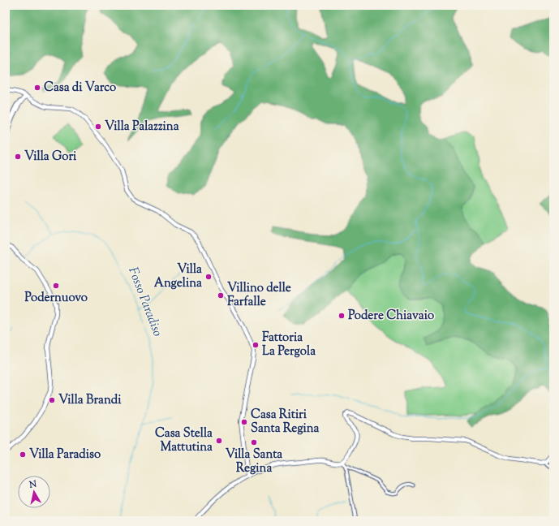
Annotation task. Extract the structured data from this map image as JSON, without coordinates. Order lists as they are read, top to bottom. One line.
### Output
{"water":["Fosso Paradiso"],"places":["Casa di Varco","Villa Palazzina","Villa Gori","Villa Angelina","Podernuovo","Villino delle Farfalle","Podere Chiavaio","Fattoria La Pergola","Villa Brandi","Casa Ritiri Santa Regina","Casa Stella Mattutina","Villa Santa Regina","Villa Paradiso"],"north":"top"}
